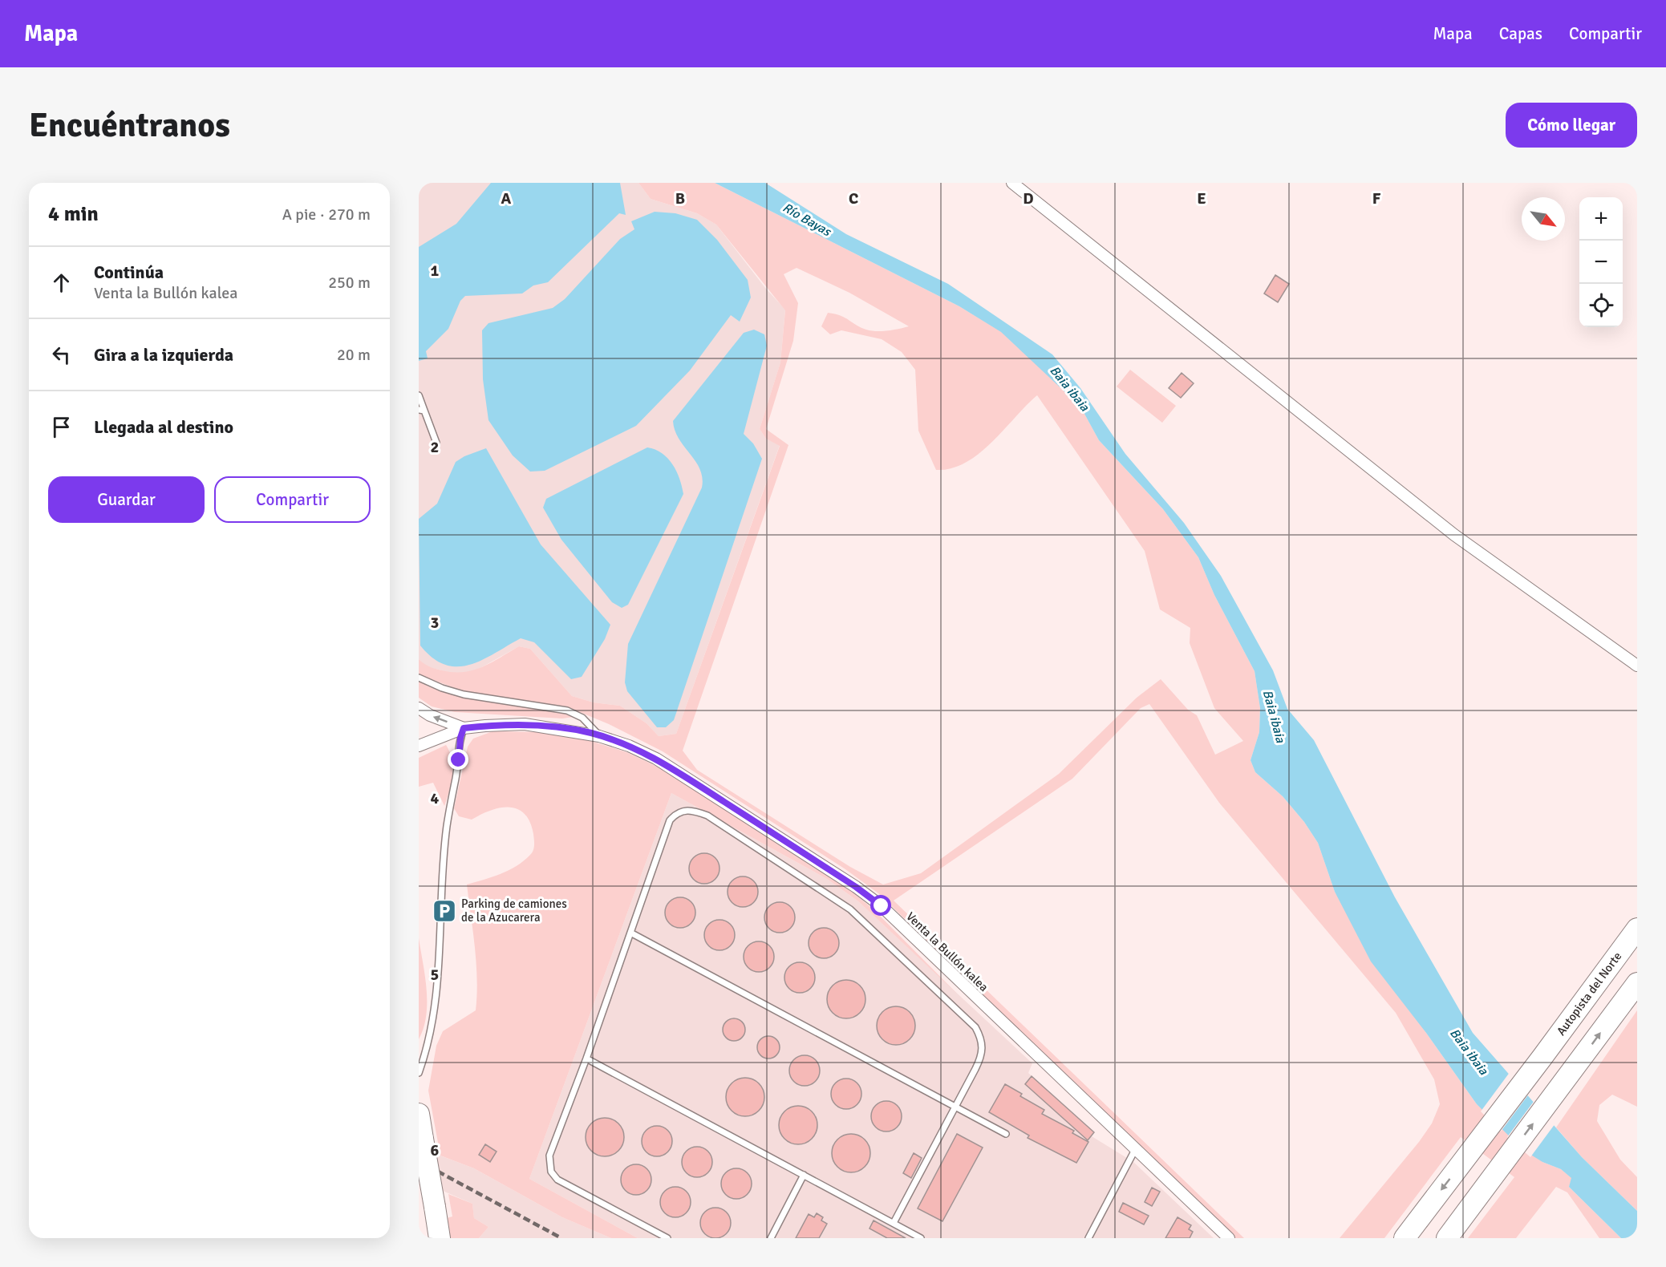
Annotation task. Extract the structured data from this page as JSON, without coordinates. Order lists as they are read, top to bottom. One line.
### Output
{"streets":{"highway":["Autopista del Norte"],"street":["Venta la Bullón kalea"]},"water":["Río Bayas","Baia ibaia"],"places":{"parking":["Parking de camiones de la Azucarera"]},"north":"bottom right","page":{"header":"Mapa","nav":["Mapa","Capas","Compartir"],"buttons":["Cómo llegar",["Guardar","Compartir"]],"title":"Encuéntranos","heading":["4 min","A pie · 270 m"],"map_buttons":["+","−"],"list":[["Continúa","Venta la Bullón kalea","250 m"],["Gira a la izquierda","20 m"],"Llegada al destino"]},"grid":{"columns":["A","B","C","D","E","F"],"rows":["1","2","3","4","5","6"]}}
